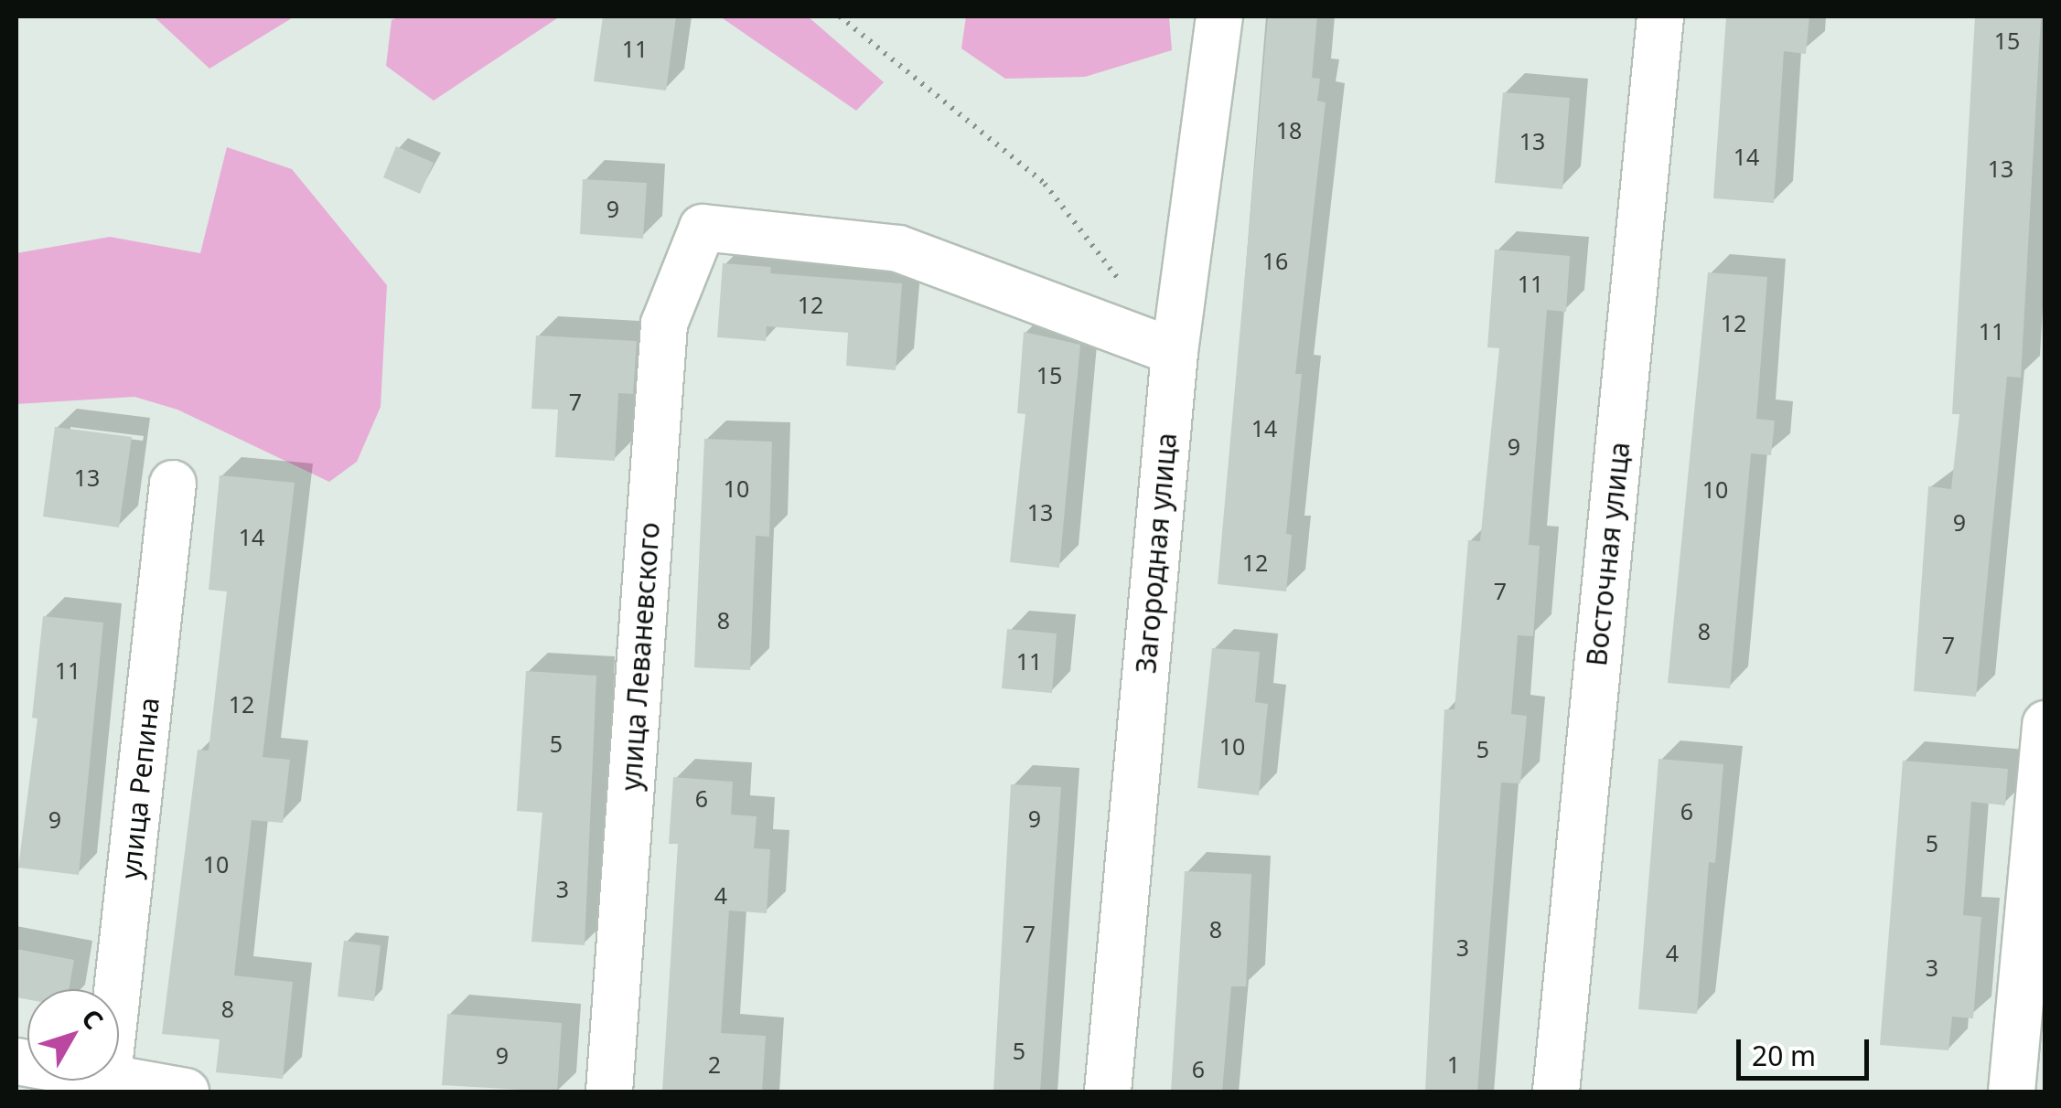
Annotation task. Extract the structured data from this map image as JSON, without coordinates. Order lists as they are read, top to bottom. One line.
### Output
{"streets":{"street":["Загородная улица","Восточная улица","улица Леваневского","улица Репина"]},"crossings":[["Загородная улица","улица Леваневского"]],"house_numbers":["15","11","18","13","14","13","9","16","11","12","12","11","15","7","14","9","13","10","10","13","9","14","12","7","8","8","7","11","11","12","5","10","5","6","6","9","9","5","10","3","4","8","7","3","4","3","8","5","9","2","1","6"],"scale_bar":"20 m","north":"top right"}
